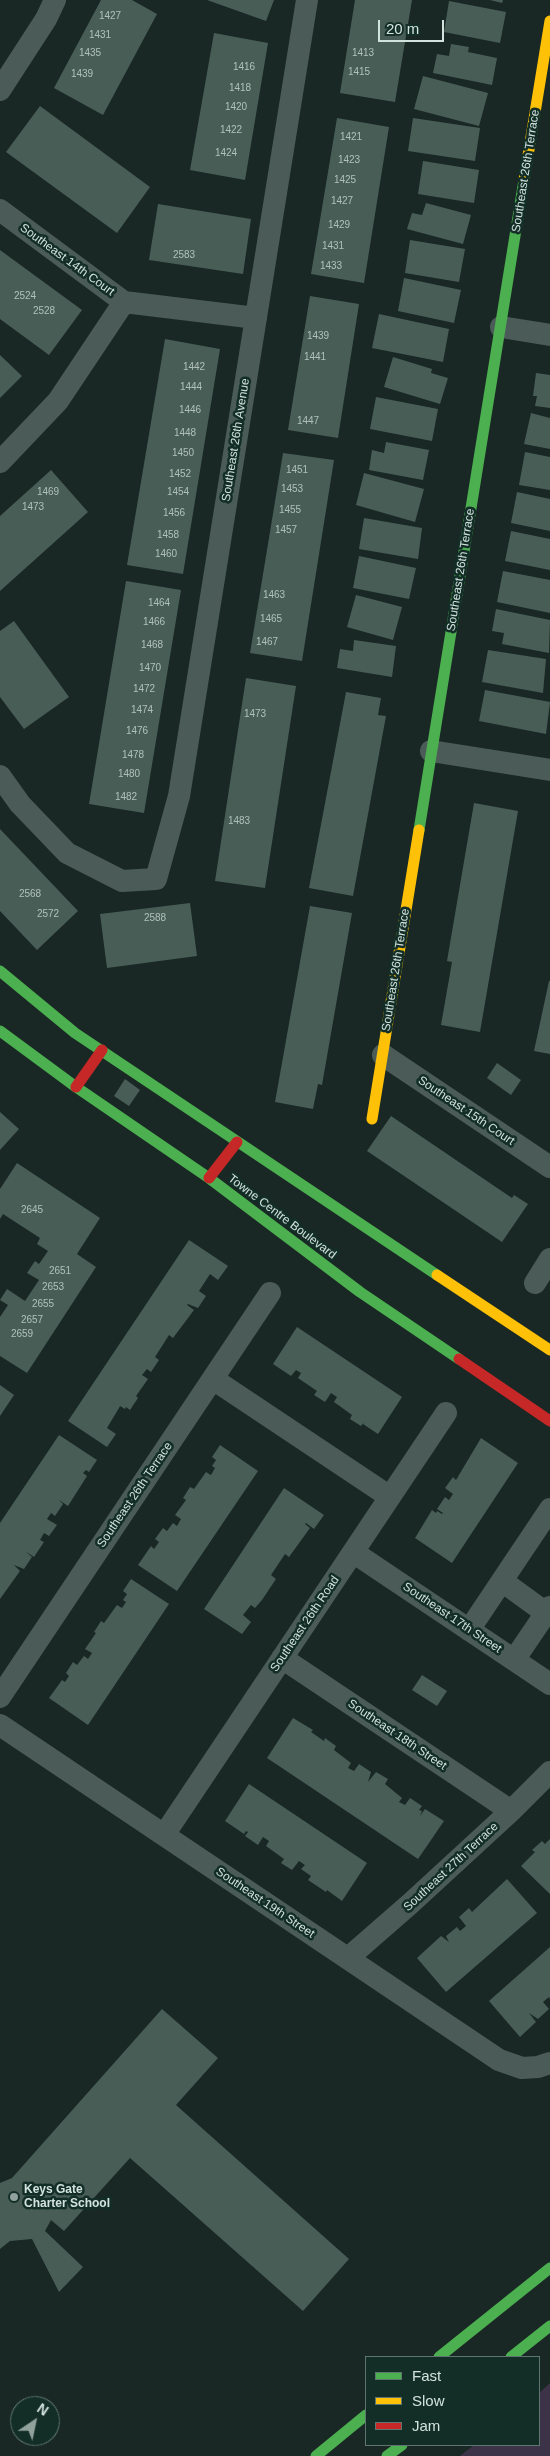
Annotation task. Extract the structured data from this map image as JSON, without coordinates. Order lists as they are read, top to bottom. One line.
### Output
{"streets":{"street":["Southeast 26th Terrace","Southeast 14th Court","Southeast 26th Avenue","Southeast 15th Court","Towne Centre Boulevard","Southeast 17th Street","Southeast 26th Road","Southeast 18th Street","Southeast 27th Terrace","Southeast 19th Street"]},"crossings":[["Southeast 26th Terrace","Southeast 15th Court"],["Southeast 14th Court","Southeast 26th Avenue"],["Southeast 17th Street","Southeast 26th Road"],["Southeast 26th Road","Southeast 18th Street"],["Southeast 26th Road","Southeast 19th Street"],["Southeast 18th Street","Southeast 27th Terrace"],["Southeast 27th Terrace","Southeast 19th Street"]],"places":["Keys Gate Charter School"],"house_numbers":["1427","1431","1435","1413","1416","1415","1439","1418","1420","1422","1421","1424","1423","1425","1427","1429","1431","2583","1433","2524","2528","1439","1441","1442","1444","1446","1447","1448","1450","1451","1452","1453","1469","1454","1473","1455","1456","1457","1458","1460","1463","1464","1465","1466","1467","1468","1470","1472","1474","1473","1476","1478","1480","1482","1483","2568","2572","2588","2645","2651","2653","2655","2657","2659"],"legend":["Fast","Slow","Jam"],"scale_bar":"20 m","north":"top right"}
